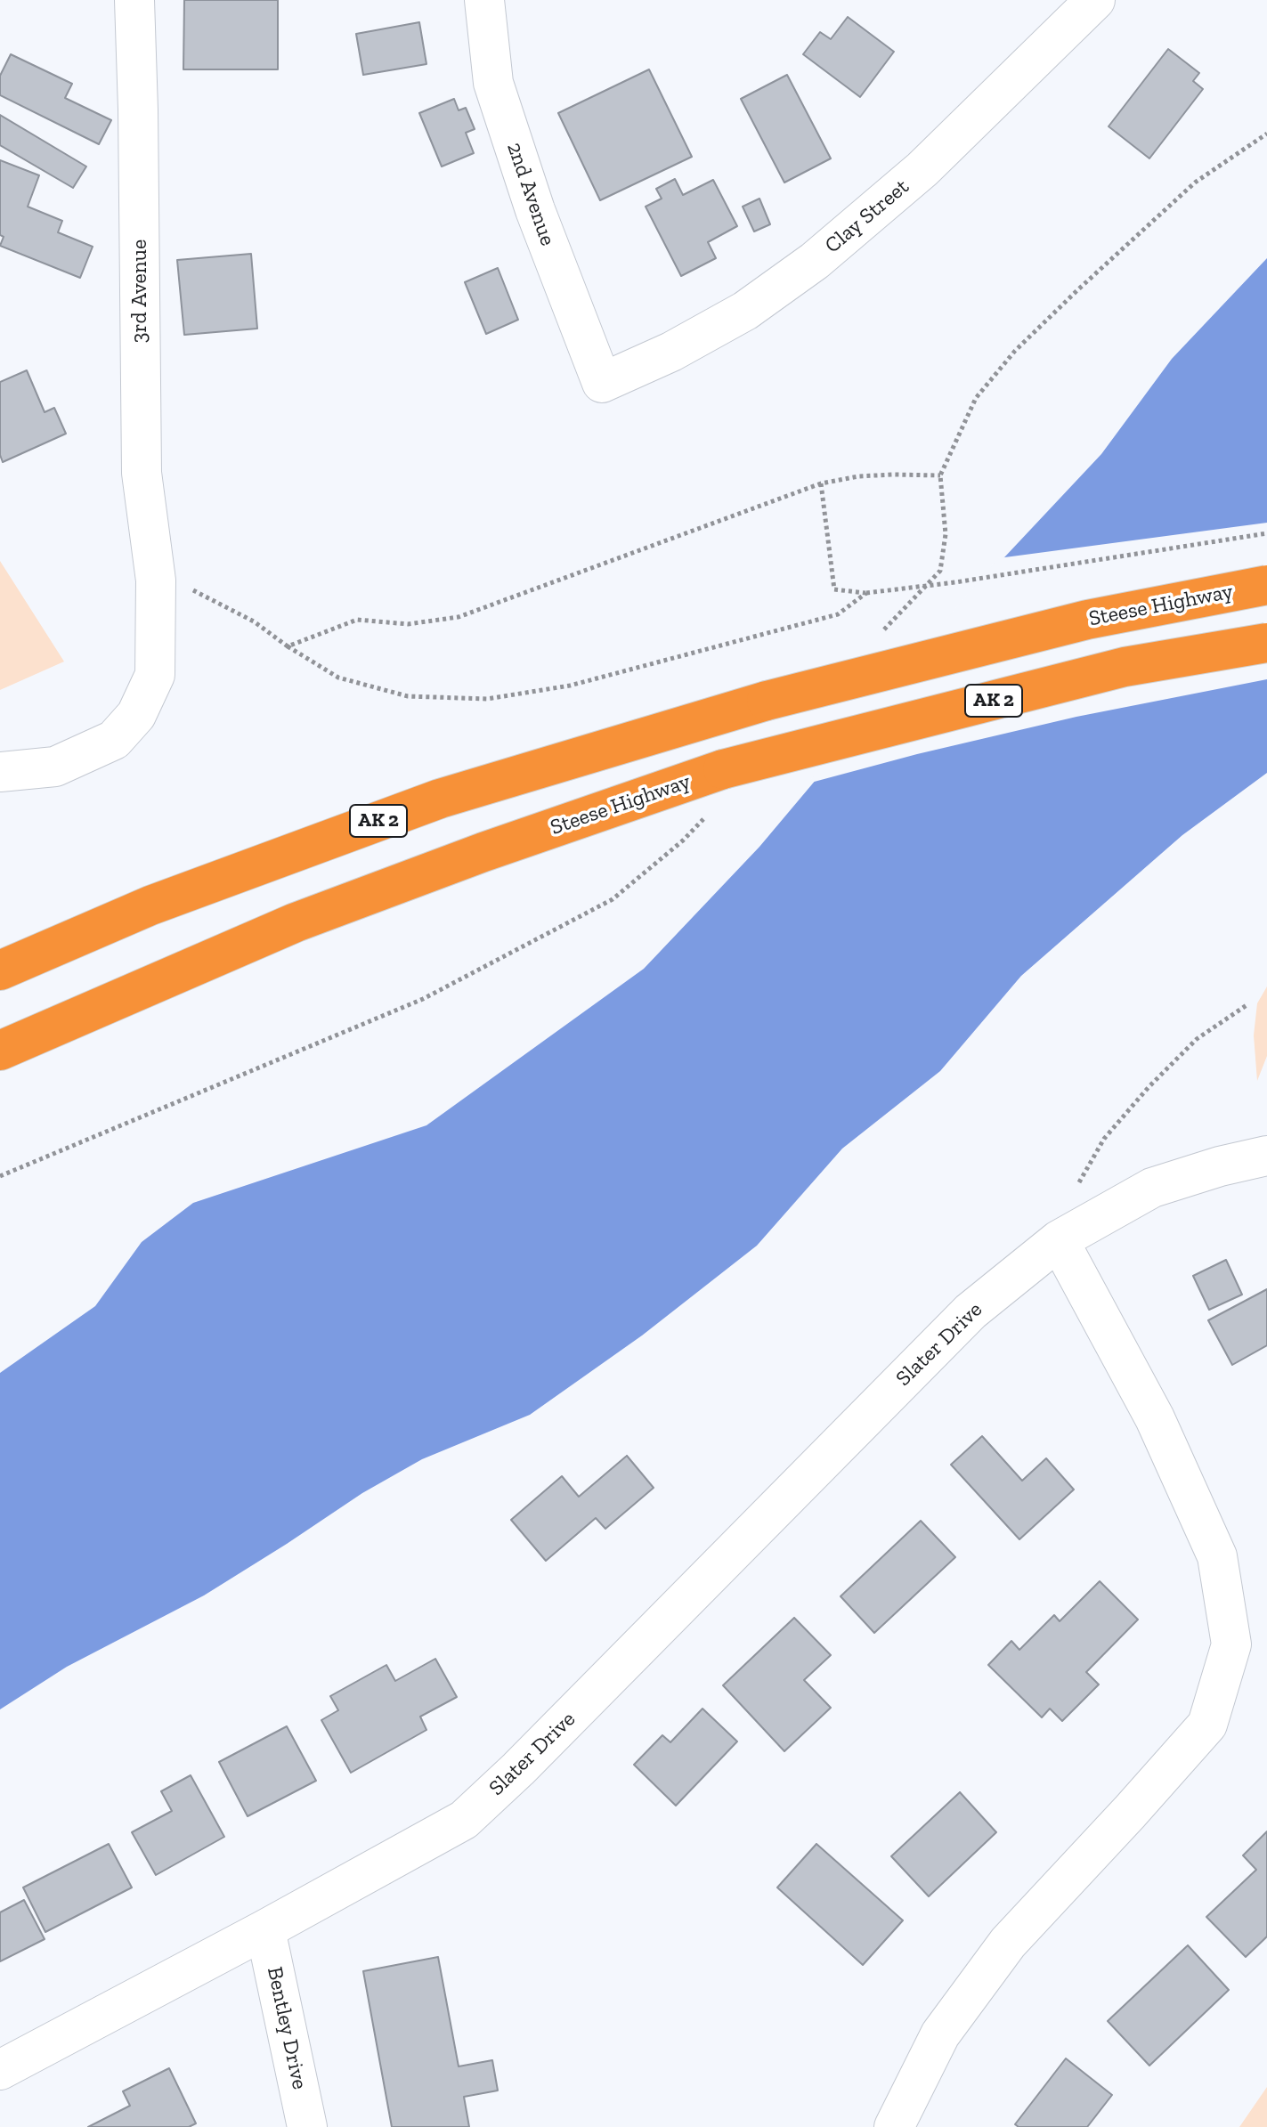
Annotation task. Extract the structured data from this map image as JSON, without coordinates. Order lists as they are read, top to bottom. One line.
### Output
{"streets":{"highway":["Steese Highway","AK 2"],"street":["2nd Avenue","Clay Street","3rd Avenue","Slater Drive","Bentley Drive"]},"crossings":[["2nd Avenue","Clay Street"],["Slater Drive","Bentley Drive"]]}
